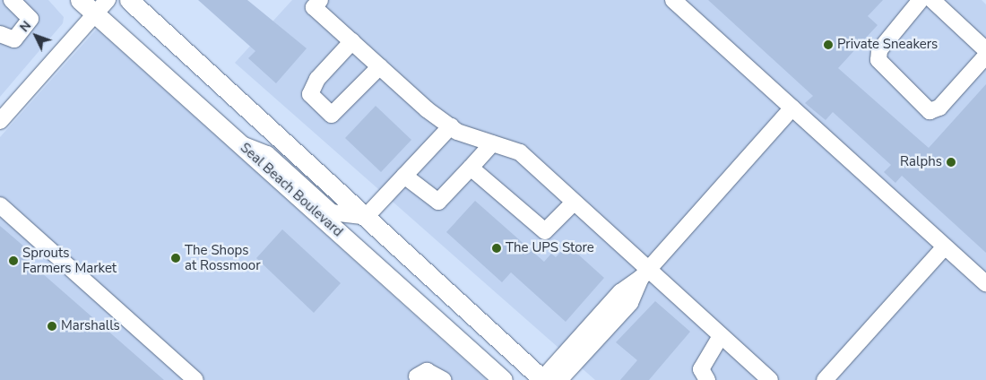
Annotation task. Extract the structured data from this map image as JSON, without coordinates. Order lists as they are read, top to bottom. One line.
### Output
{"streets":{"main road":["Seal Beach Boulevard"]},"places":["Private Sneakers","Ralphs","The UPS Store","The Shops at Rossmoor","Sprouts Farmers Market","Marshalls"],"north":"top left"}
